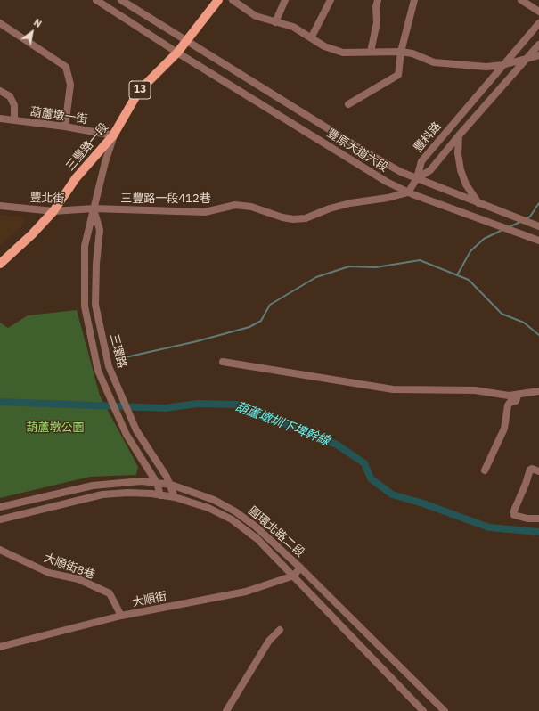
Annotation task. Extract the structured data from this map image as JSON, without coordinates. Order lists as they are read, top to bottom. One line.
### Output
{"streets":{"main road":["13","三豐路一段"],"street":["葫蘆墩一街","豐科路","豐原大道六段","豐北街","三豐路一段412巷","三環路","圓環北路二段","大順街8巷","大順街"]},"crossings":[["13","三豐路一段"],["13","豐原大道六段"],["葫蘆墩一街","三豐路一段"],["葫蘆墩一街","三環路"],["豐科路","豐原大道六段"],["三豐路一段","豐原大道六段"],["三豐路一段","豐北街"],["三豐路一段","三環路"],["豐原大道六段","三豐路一段412巷"],["豐北街","三豐路一段412巷"],["豐北街","三環路"],["三豐路一段412巷","三環路"],["三環路","圓環北路二段"],["圓環北路二段","大順街"],["大順街8巷","大順街"]],"water":["葫蘆墩圳下埤幹線"],"parks":["葫蘆墩公園"],"north":"top right"}
